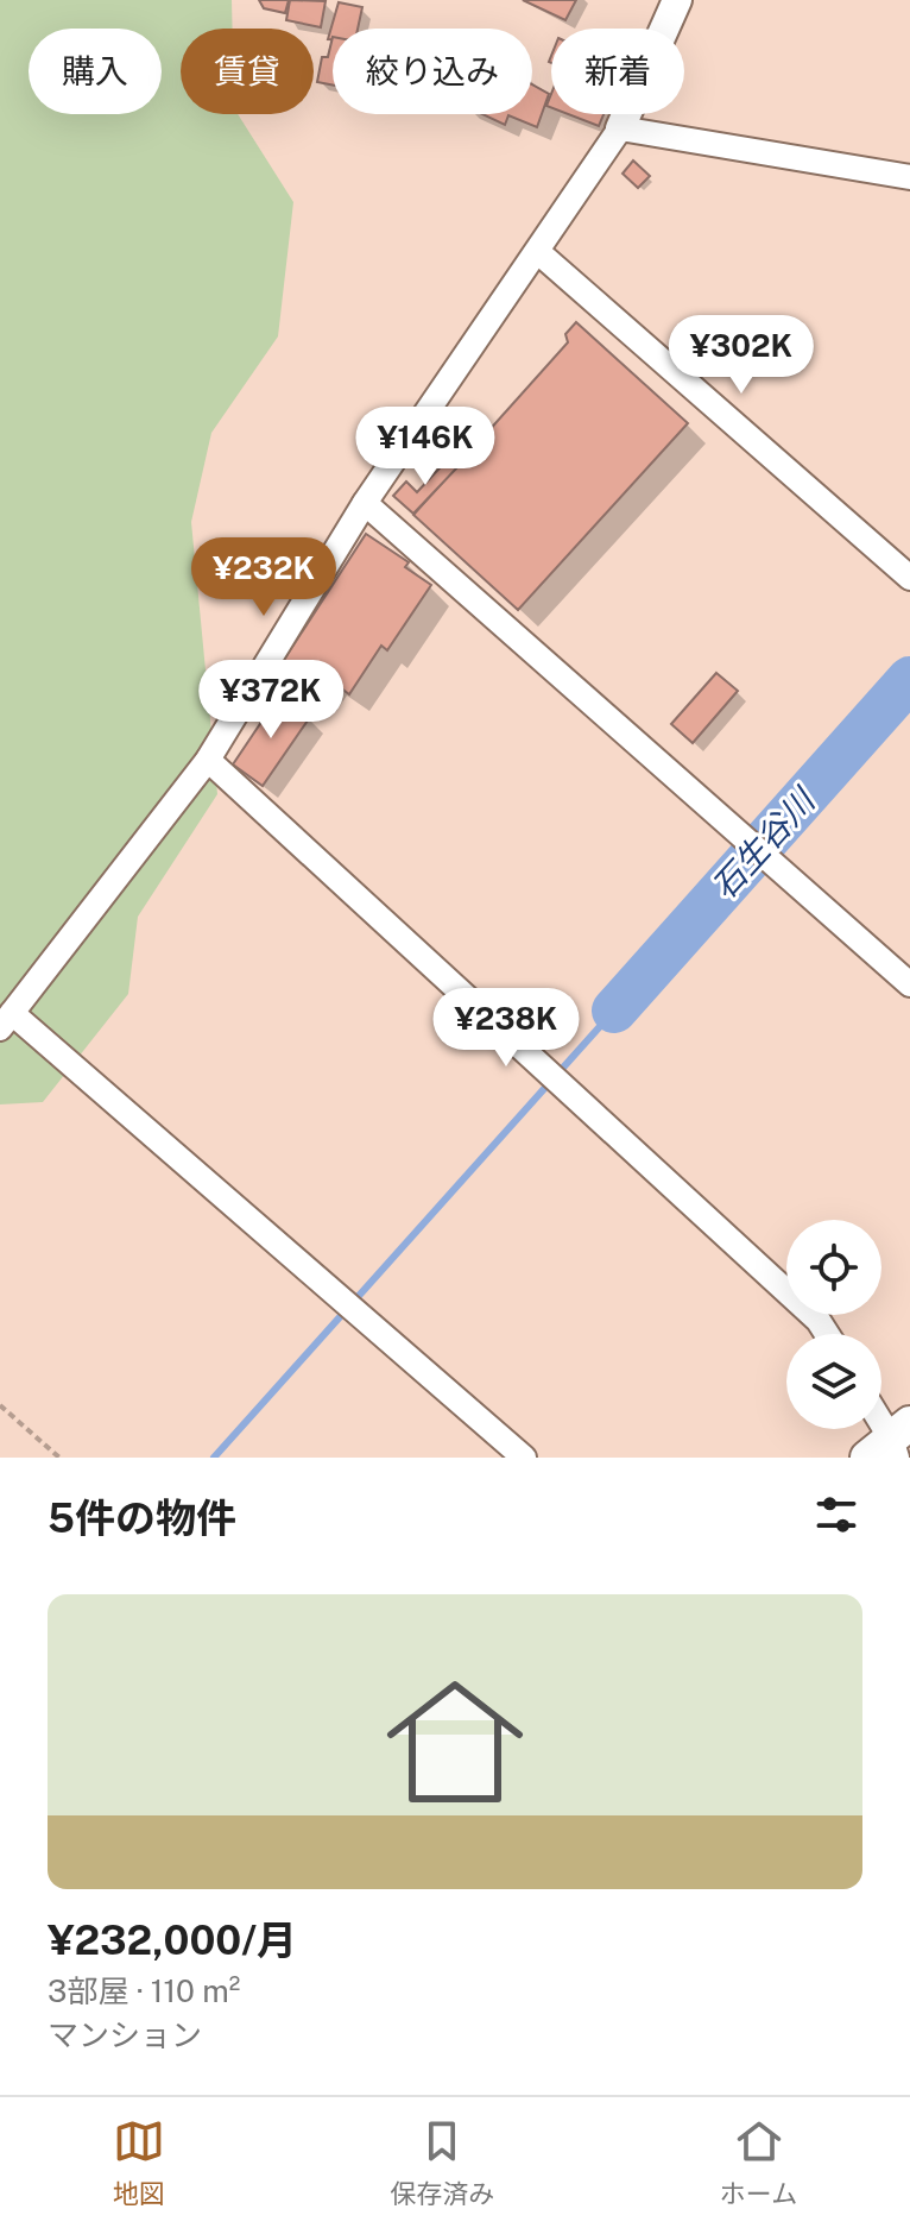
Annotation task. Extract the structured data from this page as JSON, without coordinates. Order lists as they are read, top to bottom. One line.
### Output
{"water":["石生谷川"],"page":{"chip":["購入","賃貸","絞り込み","新着"],"price":["¥302K","¥146K","¥232K","¥372K","¥238K"],"heading":"5件の物件","list":[{"name":"¥232,000/月","note":"3部屋 · 110 m² · マンション"}],"tabs":["地図","保存済み","ホーム"]}}
